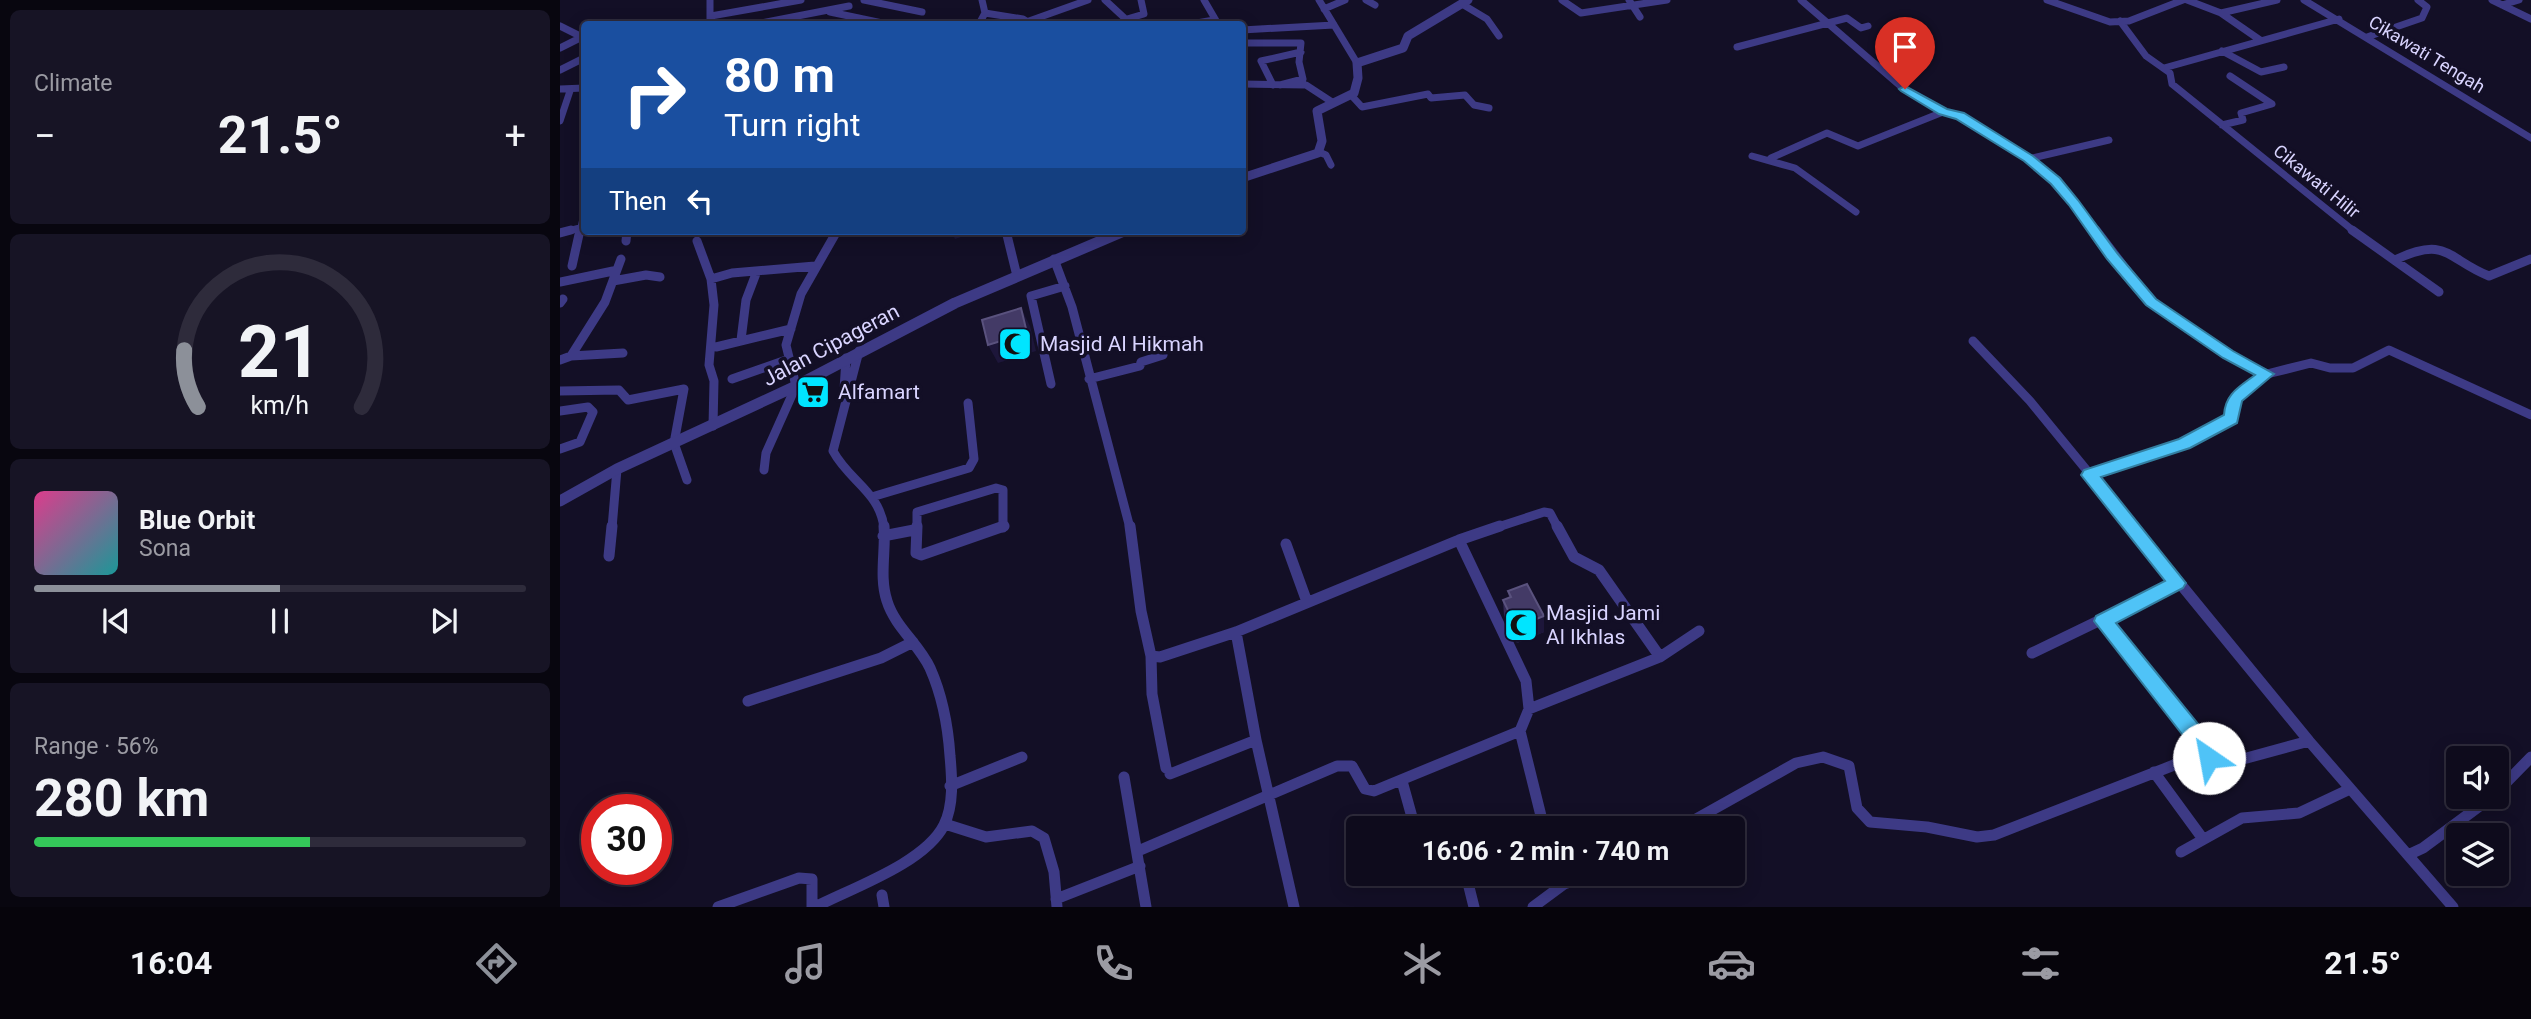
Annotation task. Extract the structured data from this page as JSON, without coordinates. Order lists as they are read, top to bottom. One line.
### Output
{"streets":{"street":["Cikawati Tengah","Cikawati Hilir","Jalan Cipageran"]},"places":{"mosque":["Masjid Al Hikmah","Masjid Jami Al Ikhlas"],"supermarket":["Alfamart"]},"page":{"tile":["Climate",["Range · 56%","280 km"]],"turn":["80 m","Turn right"],"heat":["−","21.5°","+"],"then":"Then","song":["Blue Orbit","Sona"],"limit":"30","trip":"16:06 · 2 min · 740 m","tabs":["16:04","21.5°"],"gauge":["21","km/h"]}}
